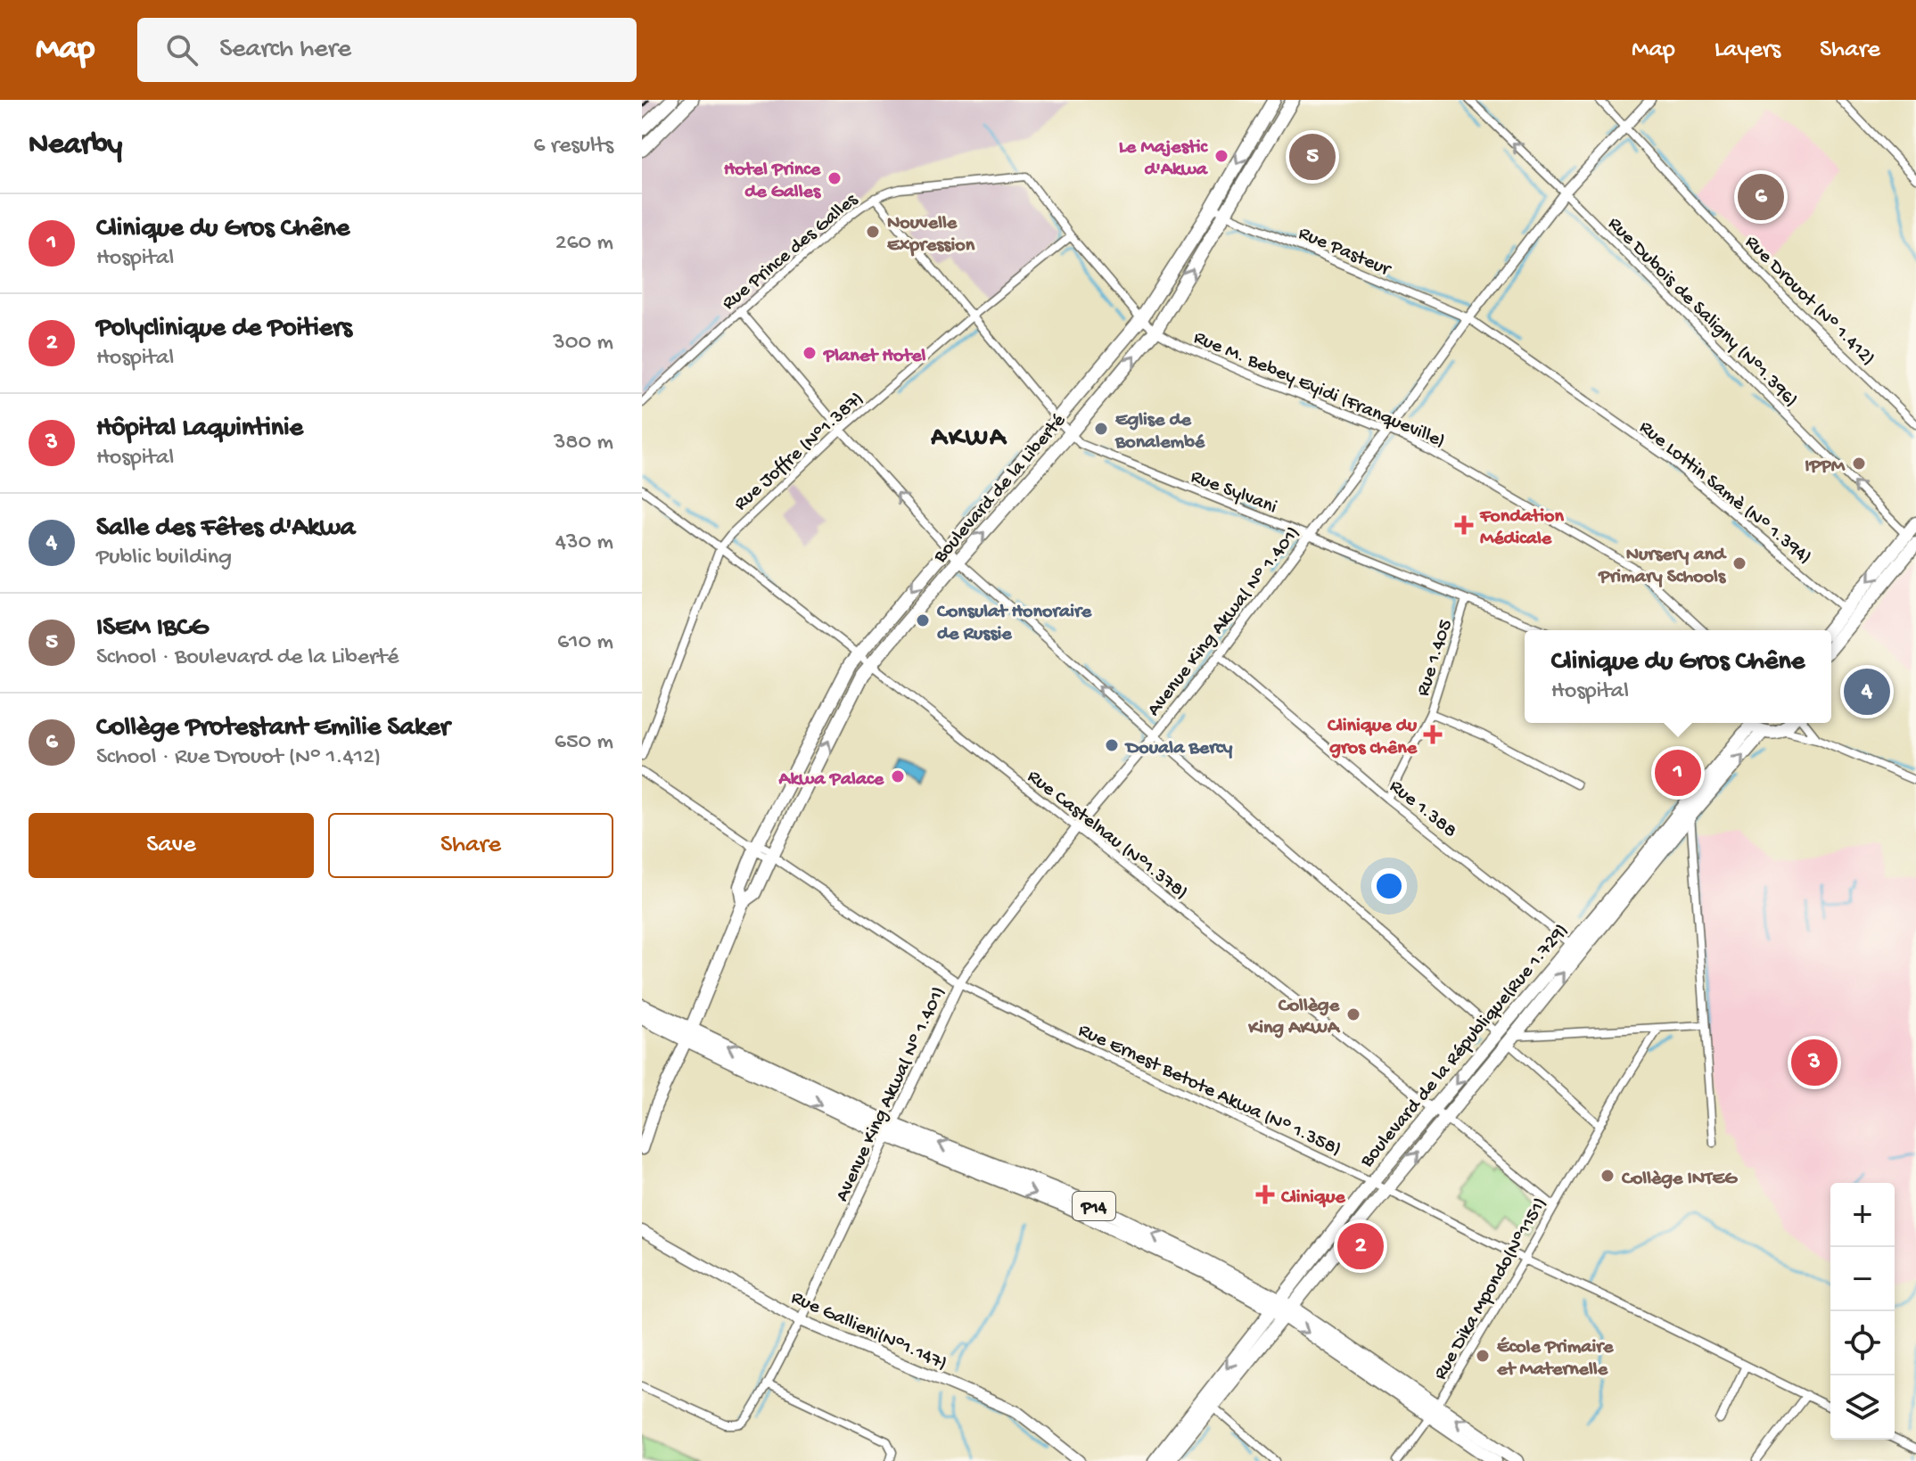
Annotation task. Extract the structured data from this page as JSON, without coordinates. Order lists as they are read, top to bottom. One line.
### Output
{"streets":{"main road":["Boulevard de la Liberté","Boulevard de la République(Rue 1.729)","P14","Rue Gallieni(N°1.147)"],"street":["Rue Pasteur","Rue Prince des Galles","Rue Drouot (N° 1.412)","Rue Dubois de Saligny (N°1.396)","Rue M. Bebey Eyidi (Franqueville)","Rue Joffre (N°1.387)","Rue Sylvani","Rue Lottin Samè (N° 1.394)","Avenue King Akwa( N° 1.401)","Rue 1.405","Rue 1.388","Rue Castelnau (N°1.378)","Rue Ernest Betote Akwa (N° 1.358)","Rue Dika Mpondo(N°1151)"]},"crossings":[["Rue Pasteur","Boulevard de la Liberté"],["Rue Pasteur","Rue Lottin Samè (N° 1.394)"],["Rue Pasteur","Avenue King Akwa( N° 1.401)"],["Rue Prince des Galles","Rue M. Bebey Eyidi (Franqueville)"],["Rue Prince des Galles","Rue Sylvani"],["Rue Drouot (N° 1.412)","Avenue King Akwa( N° 1.401)"],["Rue Dubois de Saligny (N°1.396)","Avenue King Akwa( N° 1.401)"],["Rue M. Bebey Eyidi (Franqueville)","Rue Joffre (N°1.387)"],["Rue M. Bebey Eyidi (Franqueville)","Boulevard de la Liberté"],["Rue M. Bebey Eyidi (Franqueville)","Avenue King Akwa( N° 1.401)"],["Rue Joffre (N°1.387)","Rue Sylvani"],["Rue Joffre (N°1.387)","Rue Castelnau (N°1.378)"],["Boulevard de la Liberté","Rue Sylvani"],["Boulevard de la Liberté","Rue Castelnau (N°1.378)"],["Boulevard de la Liberté","Rue Ernest Betote Akwa (N° 1.358)"],["Boulevard de la Liberté","P14"],["Rue Sylvani","Avenue King Akwa( N° 1.401)"],["Rue Sylvani","Rue 1.405"],["Rue Lottin Samè (N° 1.394)","Avenue King Akwa( N° 1.401)"],["Avenue King Akwa( N° 1.401)","Rue 1.388"],["Avenue King Akwa( N° 1.401)","Rue Castelnau (N°1.378)"],["Avenue King Akwa( N° 1.401)","Rue Ernest Betote Akwa (N° 1.358)"],["Avenue King Akwa( N° 1.401)","P14"],["Avenue King Akwa( N° 1.401)","Rue Gallieni(N°1.147)"],["Rue 1.405","Rue 1.388"],["Rue 1.388","Boulevard de la République(Rue 1.729)"],["Rue Castelnau (N°1.378)","Boulevard de la République(Rue 1.729)"],["Rue Castelnau (N°1.378)","Rue Dika Mpondo(N°1151)"],["Boulevard de la République(Rue 1.729)","Rue Ernest Betote Akwa (N° 1.358)"],["Boulevard de la République(Rue 1.729)","P14"],["Rue Ernest Betote Akwa (N° 1.358)","Rue Dika Mpondo(N°1151)"],["P14","Rue Dika Mpondo(N°1151)"]],"one_way":["Rue Dubois de Saligny (N°1.396)"],"districts":["AKWA"],"places":{"other":["Le Majestic d'Akwa","Hotel Prince de Galles","Nouvelle Expression","Planet Hotel","Eglise de Bonalembé","IPPM","Nursery and Primary Schools","Consulat Honoraire de Russie","Douala Bercy","Akwa Palace","Collège King AKWA","Collège INTEG","École Primaire et Maternelle"],"health":["Fondation Médicale","Clinique du gros chêne","Clinique"]},"page":{"header":"Map","search":"Search here","nav":["Map","Layers","Share"],"heading":["Nearby","6 results"],"pins":["5","6","4","1","3","2"],"list":[{"mark":"1","name":"Clinique du Gros Chêne","note":"Hospital","value":"260 m"},{"mark":"2","name":"Polyclinique de Poitiers","note":"Hospital","value":"300 m"},{"mark":"3","name":"Hôpital Laquintinie","note":"Hospital","value":"380 m"},{"mark":"4","name":"Salle des Fêtes d'Akwa","note":"Public building","value":"430 m"},{"mark":"5","name":"ISEM IBCG","note":"School · Boulevard de la Liberté","value":"610 m"},{"mark":"6","name":"Collège Protestant Emilie Saker","note":"School · Rue Drouot (N° 1.412)","value":"650 m"}],"popup":["Clinique du Gros Chêne","Hospital"],"buttons":["Save","Share"],"map_buttons":["+","−"]}}
